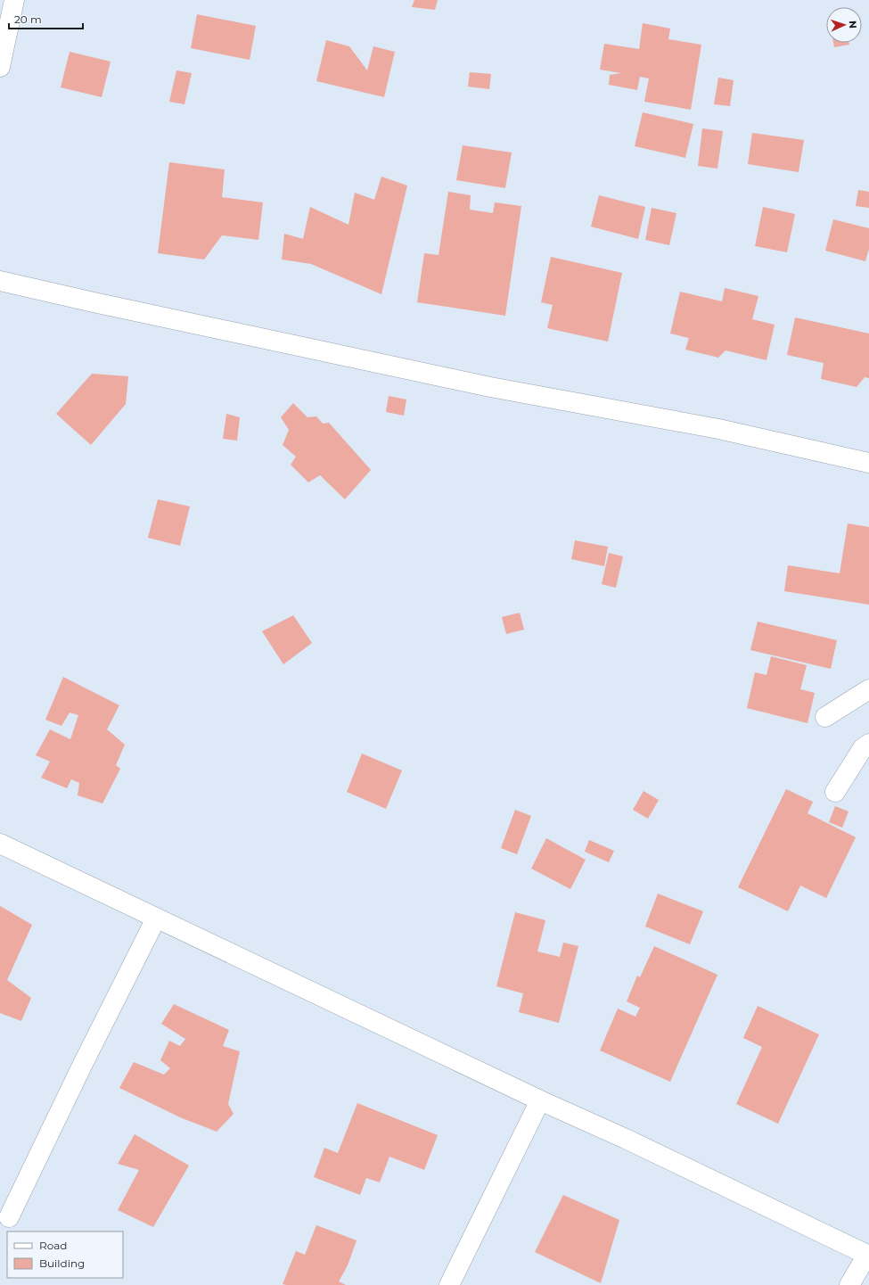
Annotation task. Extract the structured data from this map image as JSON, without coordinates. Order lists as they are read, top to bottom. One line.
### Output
{"legend":["Road","Building"],"scale_bar":"20 m","north":"right"}
